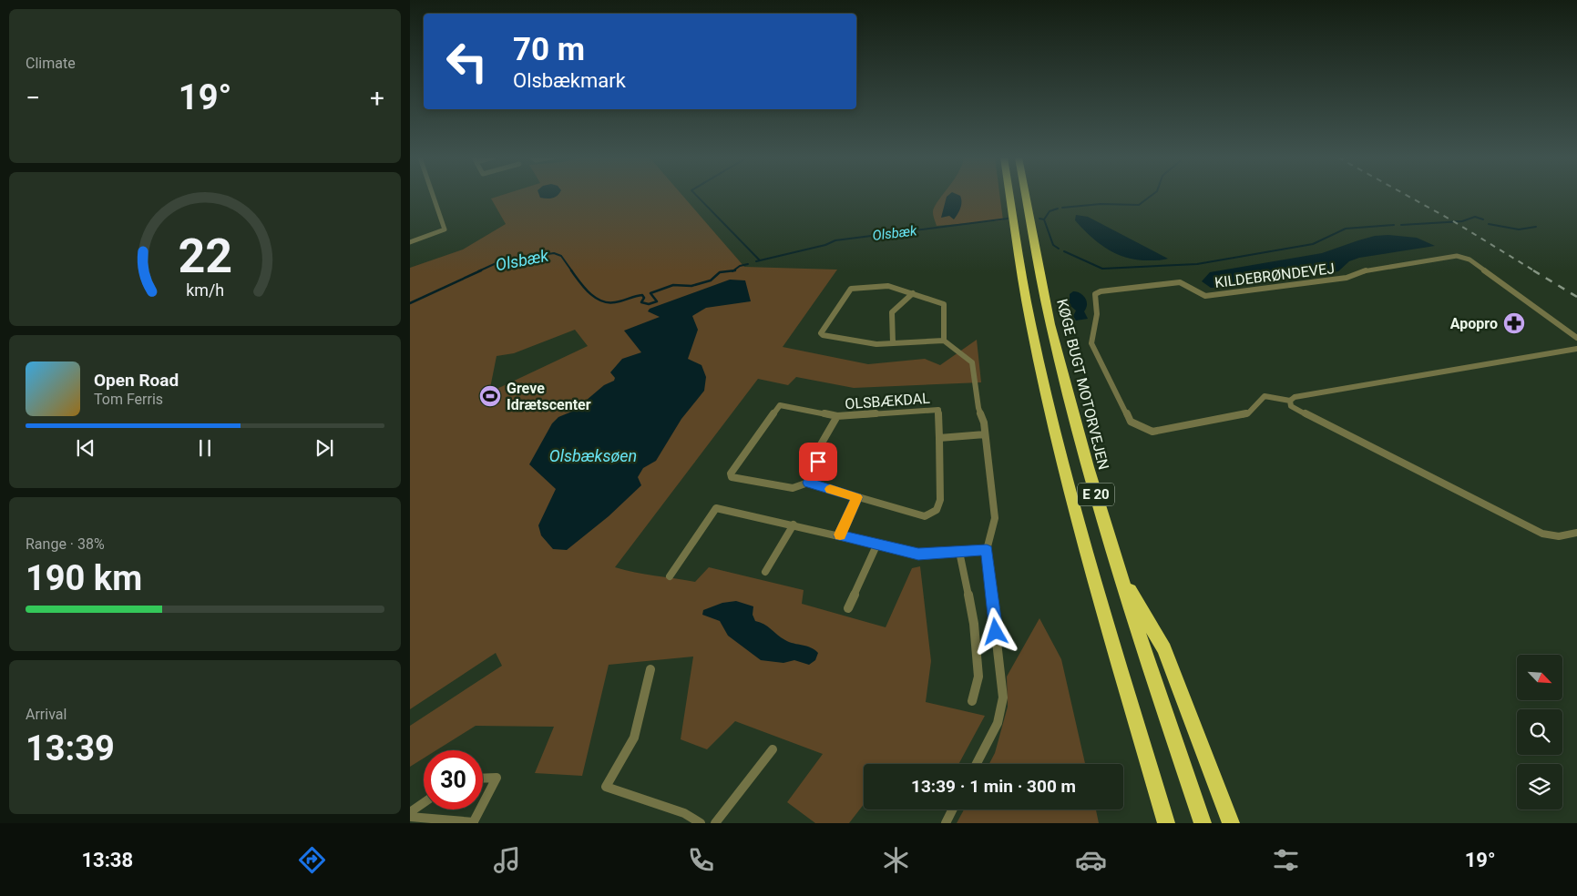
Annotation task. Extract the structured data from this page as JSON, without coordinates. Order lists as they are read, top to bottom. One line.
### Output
{"streets":{"highway":["KØGE BUGT MOTORVEJEN","E 20"],"street":["KILDEBRØNDEVEJ","OLSBÆKDAL"]},"water":["Olsbæk","Olsbæksøen"],"places":{"pharmacy":["Apopro"],"sports":["Greve Idrætscenter"]},"north":"bottom right","page":{"tile":["Climate",["Range · 38%","190 km"],["Arrival","13:39"]],"turn":["70 m","Olsbækmark"],"heat":["−","19°","+"],"song":["Open Road","Tom Ferris"],"limit":"30","trip":"13:39 · 1 min · 300 m","tabs":["13:38","19°"],"gauge":["22","km/h"]}}
